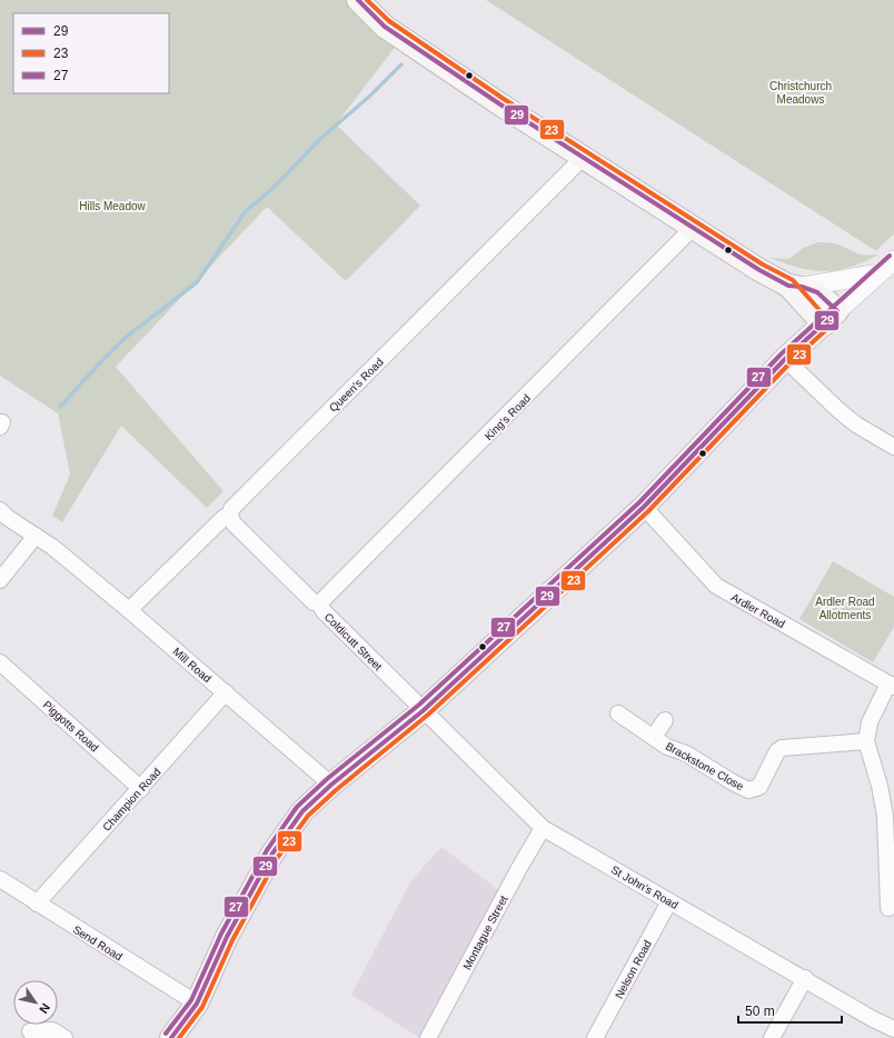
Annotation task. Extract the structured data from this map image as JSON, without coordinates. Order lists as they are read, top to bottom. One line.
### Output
{"streets":{"street":["Queen's Road","King's Road","Ardler Road","Coldicutt Street","Mill Road","Piggotts Road","Brackstone Close","Champion Road","St John's Road","Montague Street","Send Road","Nelson Road"]},"crossings":[["Queen's Road","Coldicutt Street"],["Queen's Road","Mill Road"],["King's Road","Coldicutt Street"],["Coldicutt Street","St John's Road"],["Mill Road","Champion Road"],["Piggotts Road","Champion Road"],["Champion Road","Send Road"],["St John's Road","Montague Street"],["St John's Road","Nelson Road"]],"parks":["Christchurch Meadows","Hills Meadow","Ardler Road Allotments"],"lines":["transit line 29","transit line 23","transit line 27"],"legend":["29","23","27"],"scale_bar":"50 m","north":"bottom right"}
